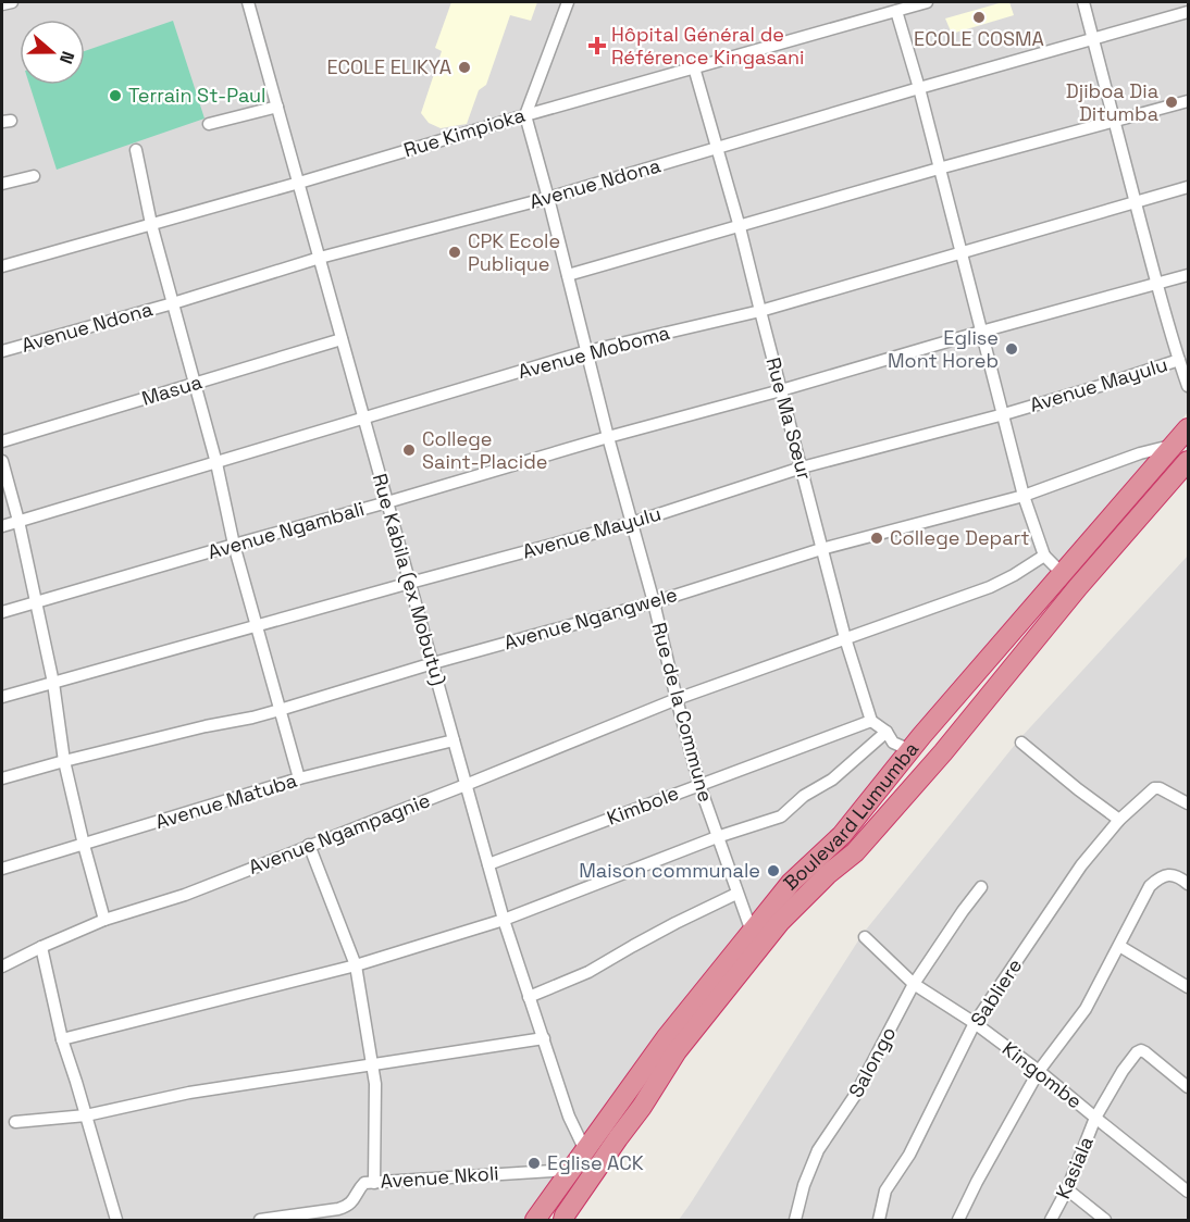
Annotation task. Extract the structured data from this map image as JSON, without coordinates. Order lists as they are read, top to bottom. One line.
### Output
{"streets":{"highway":["Boulevard Lumumba"],"street":["Rue Kimpioka","Avenue Ndona","Avenue Moboma","Avenue Mayulu","Masua","Rue Ma Sœur","Avenue Ngambali","Rue Kabila (ex Mobutu)","Avenue Ngangwele","Rue de la Commune","Avenue Matuba","Kimbole","Avenue Ngampagnie","Sabliere","Salongo","Kingombe","Kasiala","Avenue Nkoli"]},"crossings":[["Rue Kimpioka","Rue Ma Sœur"],["Rue Kimpioka","Rue Kabila (ex Mobutu)"],["Rue Kimpioka","Rue de la Commune"],["Avenue Ndona","Rue Ma Sœur"],["Avenue Ndona","Rue Kabila (ex Mobutu)"],["Avenue Ndona","Rue de la Commune"],["Avenue Moboma","Rue Ma Sœur"],["Avenue Moboma","Rue Kabila (ex Mobutu)"],["Avenue Moboma","Rue de la Commune"],["Avenue Mayulu","Rue Ma Sœur"],["Avenue Mayulu","Rue Kabila (ex Mobutu)"],["Avenue Mayulu","Rue de la Commune"],["Masua","Rue Kabila (ex Mobutu)"],["Rue Ma Sœur","Avenue Ngambali"],["Rue Ma Sœur","Avenue Ngangwele"],["Rue Ma Sœur","Kimbole"],["Rue Ma Sœur","Avenue Ngampagnie"],["Avenue Ngambali","Rue Kabila (ex Mobutu)"],["Avenue Ngambali","Rue de la Commune"],["Rue Kabila (ex Mobutu)","Avenue Ngangwele"],["Rue Kabila (ex Mobutu)","Avenue Matuba"],["Rue Kabila (ex Mobutu)","Kimbole"],["Rue Kabila (ex Mobutu)","Boulevard Lumumba"],["Rue Kabila (ex Mobutu)","Avenue Ngampagnie"],["Avenue Ngangwele","Rue de la Commune"],["Avenue Ngangwele","Boulevard Lumumba"],["Rue de la Commune","Kimbole"],["Rue de la Commune","Boulevard Lumumba"],["Rue de la Commune","Avenue Ngampagnie"],["Sabliere","Kingombe"],["Salongo","Kingombe"],["Kingombe","Kasiala"]],"places":{"other":["ECOLE COSMA","ECOLE ELIKYA","Terrain St-Paul","Djiboa Dia Ditumba","CPK Ecole Publique","Eglise Mont Horeb","College Saint-Placide","College Depart","Maison communale","Eglise ACK"],"health":["Hôpital Général de Référence Kingasani"]},"north":"right"}
